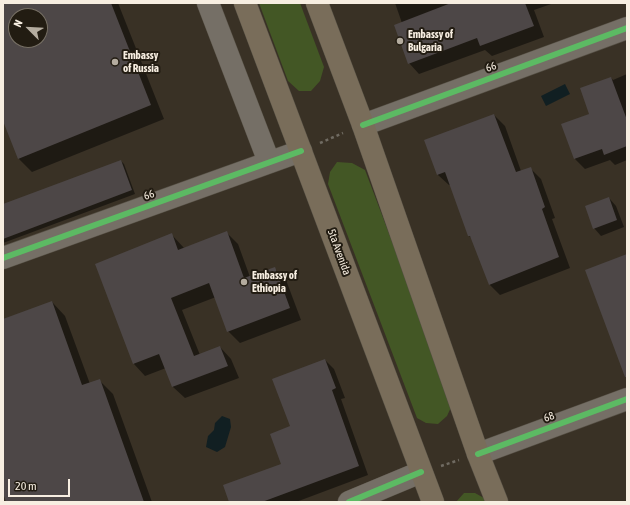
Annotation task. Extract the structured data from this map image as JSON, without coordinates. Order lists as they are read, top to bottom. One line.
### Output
{"streets":{"highway":["5ta Avenida"],"street":["66","68"]},"crossings":[["66","5ta Avenida"]],"places":["Embassy of Bulgaria","Embassy of Russia","Embassy of Ethiopia"],"scale_bar":"20 m","north":"top left"}
